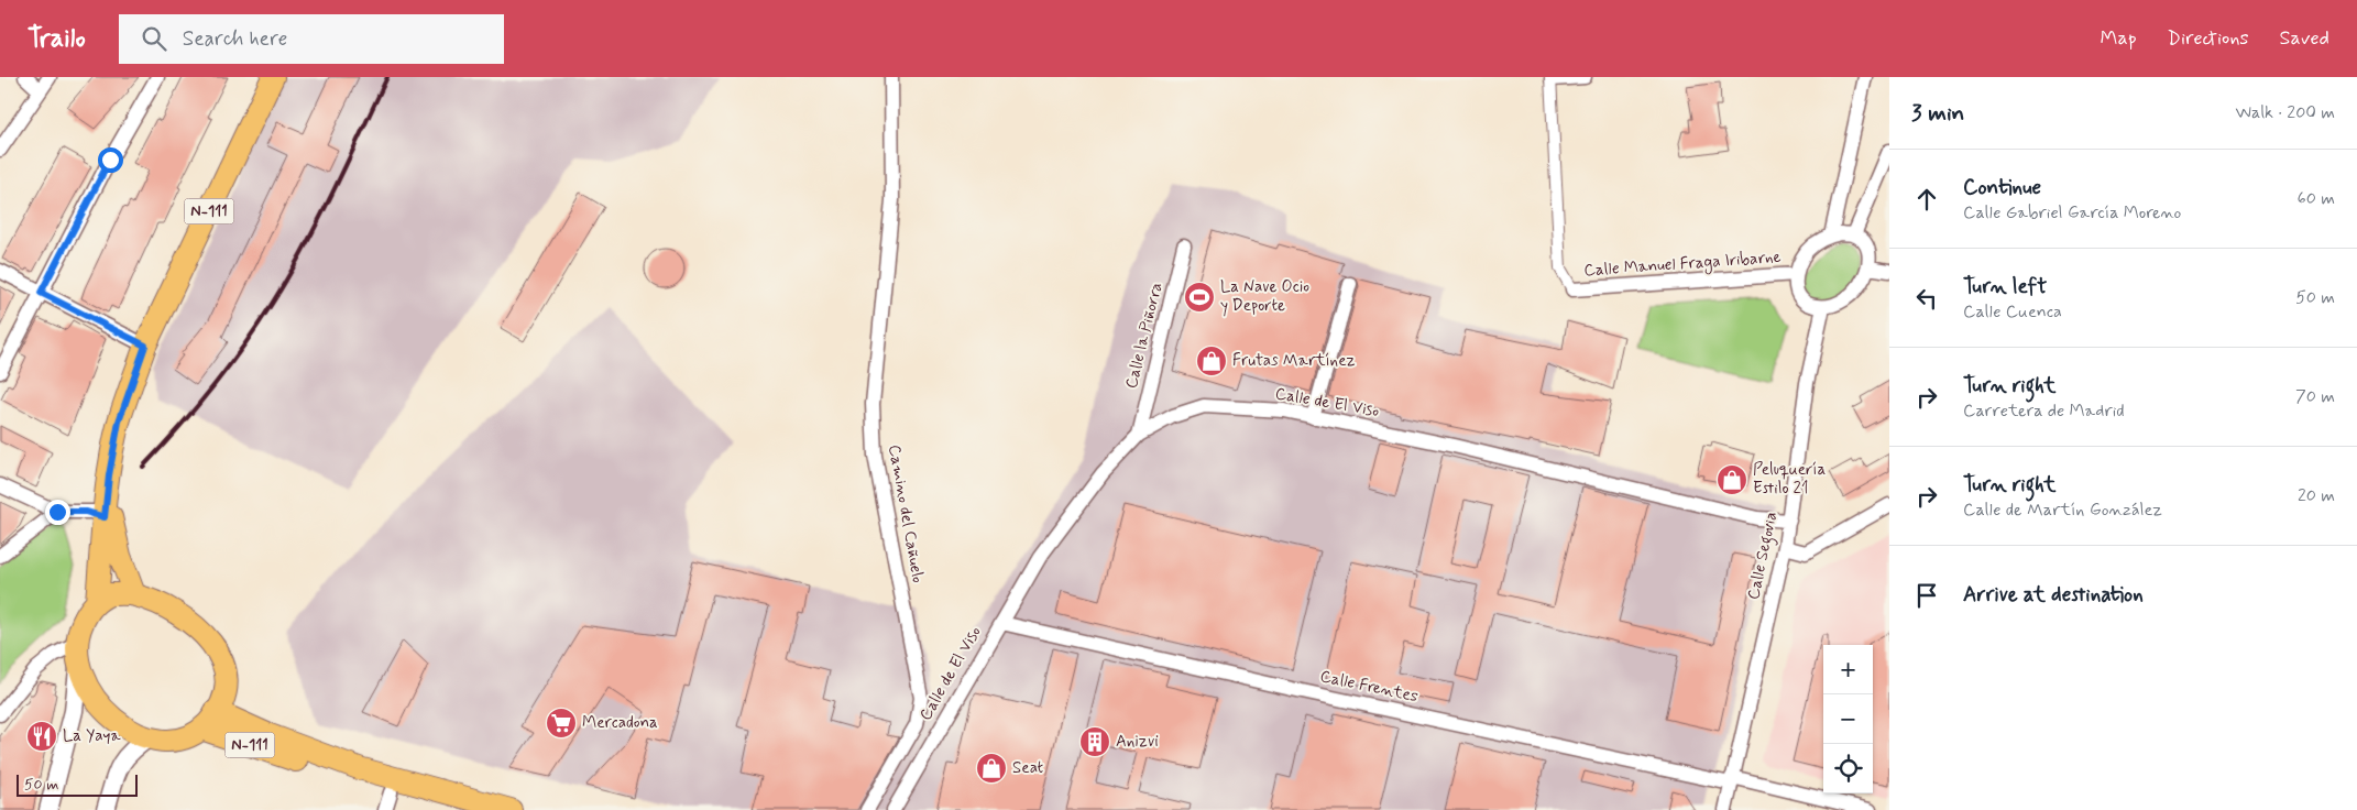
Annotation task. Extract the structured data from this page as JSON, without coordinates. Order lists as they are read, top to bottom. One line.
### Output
{"streets":{"main road":["N-111"],"street":["Calle Manuel Fraga Iribarne","Calle la Piñorra","Calle de El Viso","Camino del Cañuelo","Calle Segovia","Calle Frentes"]},"crossings":[["Calle Manuel Fraga Iribarne","Calle Segovia"],["Calle la Piñorra","Calle de El Viso"],["Calle de El Viso","Calle Segovia"],["Calle de El Viso","Calle Frentes"],["Calle Segovia","Calle Frentes"]],"places":{"sports":["La Nave Ocio y Deporte"],"shop":["Frutas Martínez","Peluquería Estilo 21","Seat"],"supermarket":["Mercadona"],"restaurant":["La Yaya"],"building":["Anizvi"]},"scale_bar":"50 m","page":{"header":"Trailo","search":"Search here","nav":["Map","Directions","Saved"],"heading":["3 min","Walk · 200 m"],"list":[["Continue","Calle Gabriel García Moreno","60 m"],["Turn left","Calle Cuenca","50 m"],["Turn right","Carretera de Madrid","70 m"],["Turn right","Calle de Martín González","20 m"],"Arrive at destination"],"map_buttons":["+","−"],"scale":"50 m"}}
